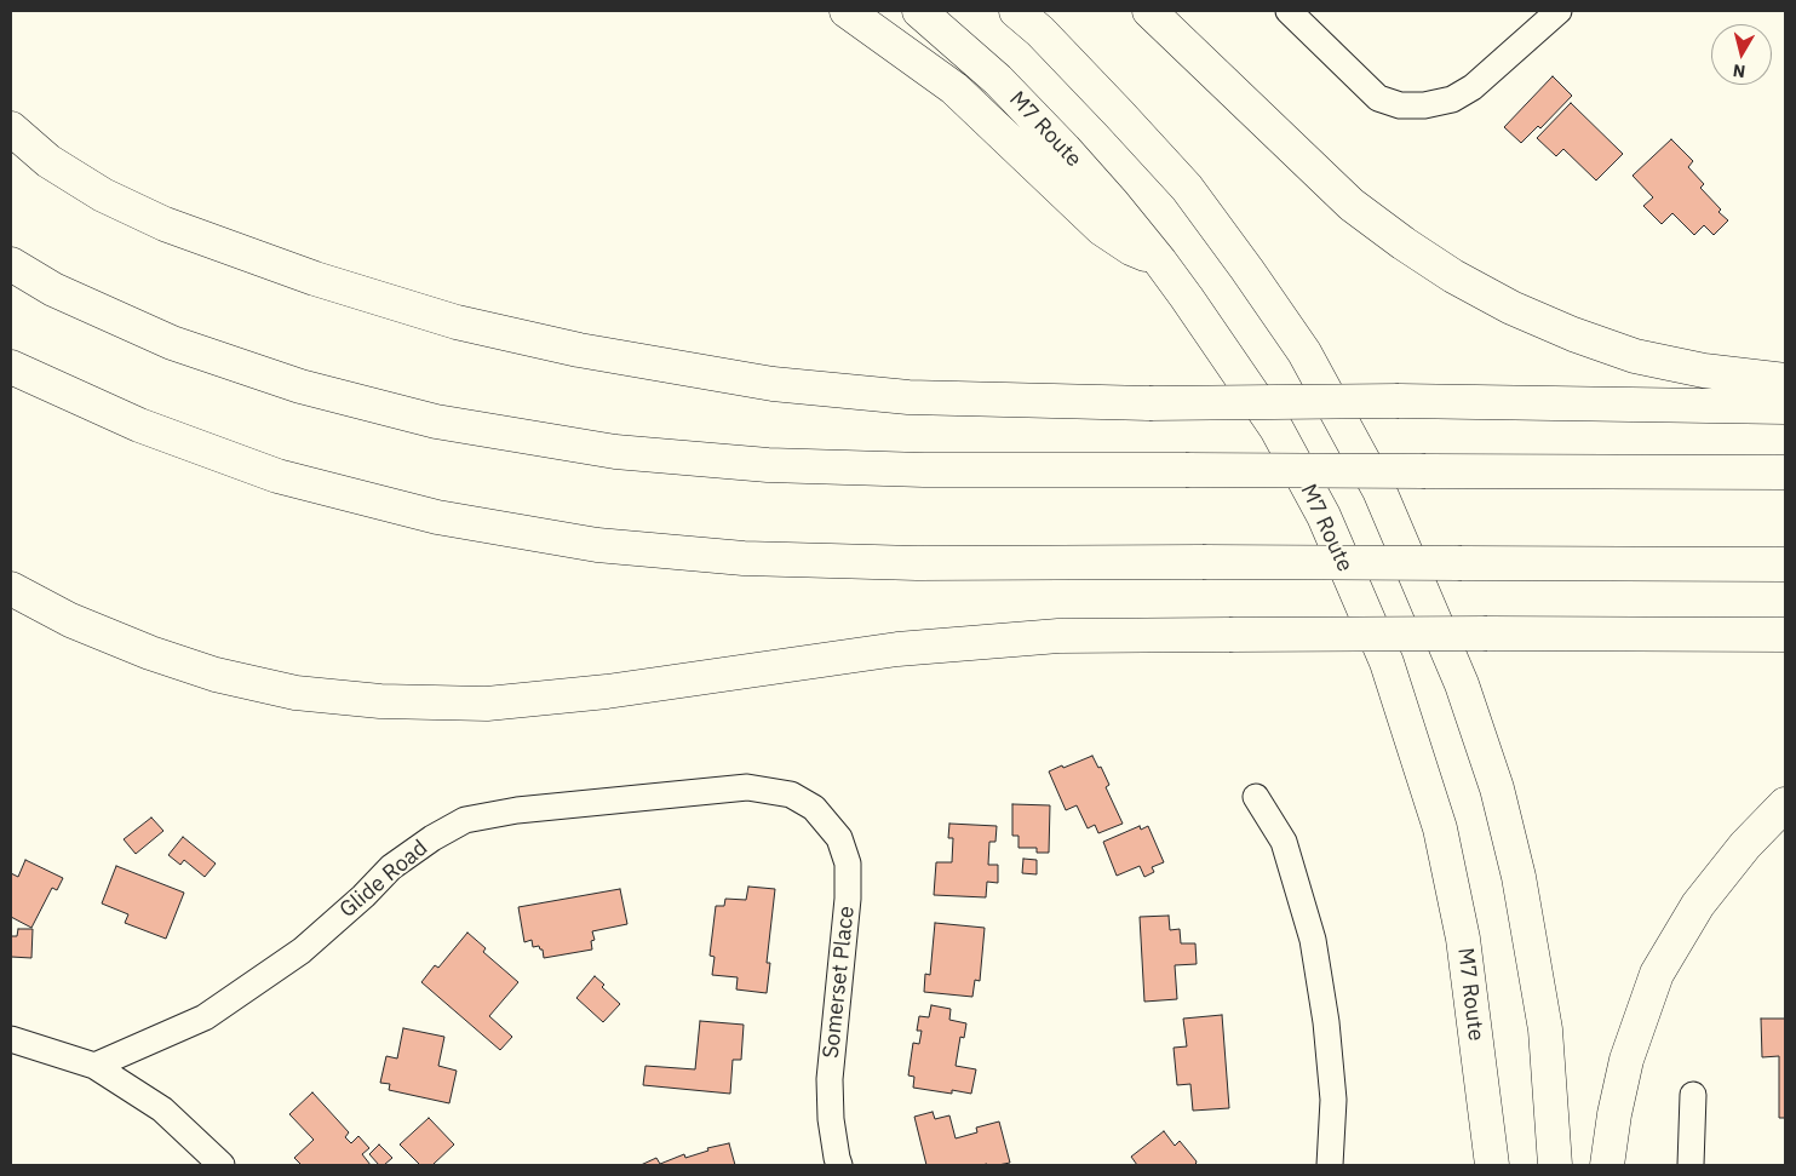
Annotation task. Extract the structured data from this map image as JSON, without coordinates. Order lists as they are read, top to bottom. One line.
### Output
{"streets":{"highway":["M7 Route"],"street":["Glide Road","Somerset Place"]},"crossings":[["Glide Road","Somerset Place"]],"north":"bottom"}
